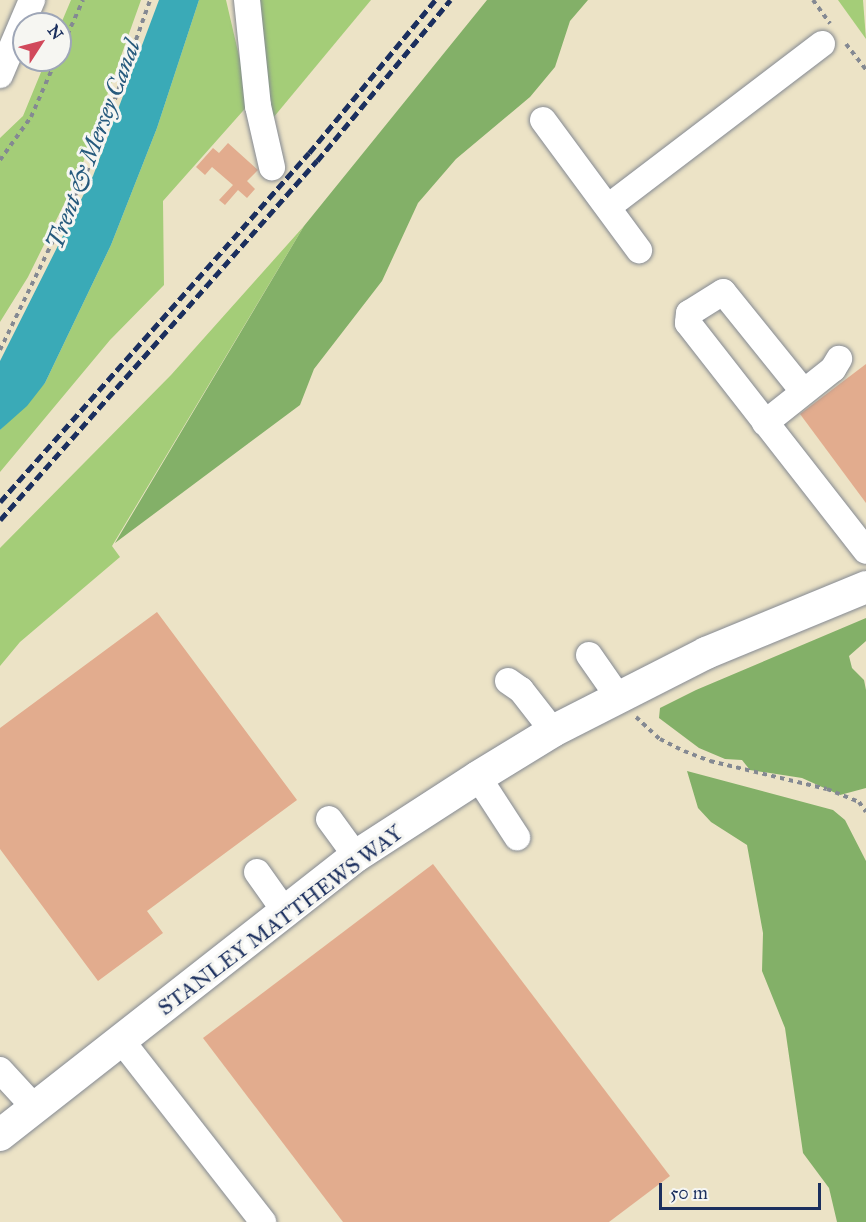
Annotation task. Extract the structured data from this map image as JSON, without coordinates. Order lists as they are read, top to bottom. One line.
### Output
{"streets":{"main road":["STANLEY MATTHEWS WAY"]},"water":["Trent & Mersey Canal"],"scale_bar":"50 m","north":"top right"}
